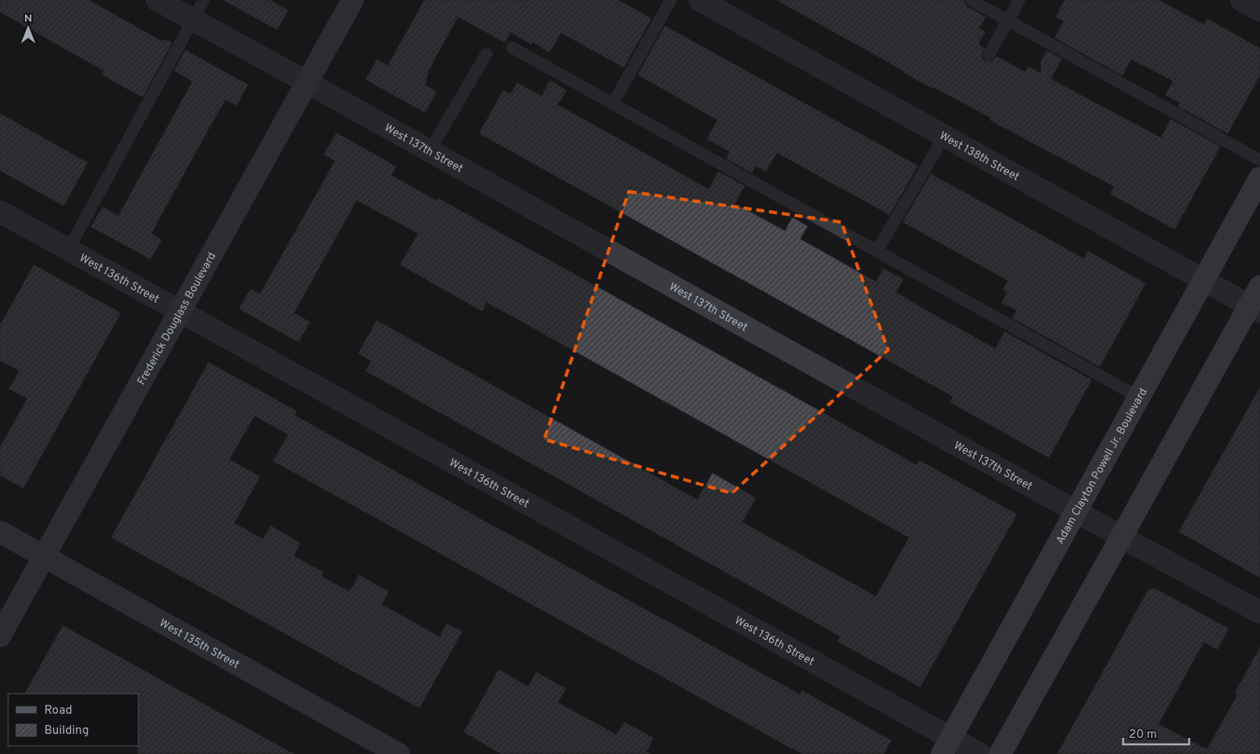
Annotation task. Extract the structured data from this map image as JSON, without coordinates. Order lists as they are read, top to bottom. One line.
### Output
{"streets":{"main road":["Frederick Douglass Boulevard","Adam Clayton Powell Jr. Boulevard","West 135th Street"],"street":["West 137th Street","West 138th Street","West 136th Street"]},"crossings":[["West 137th Street","Frederick Douglass Boulevard"],["West 137th Street","Adam Clayton Powell Jr. Boulevard"],["West 138th Street","Adam Clayton Powell Jr. Boulevard"],["West 136th Street","Frederick Douglass Boulevard"],["West 136th Street","Adam Clayton Powell Jr. Boulevard"],["Frederick Douglass Boulevard","West 135th Street"]],"legend":["Road","Building"],"scale_bar":"20 m","north":"top"}
